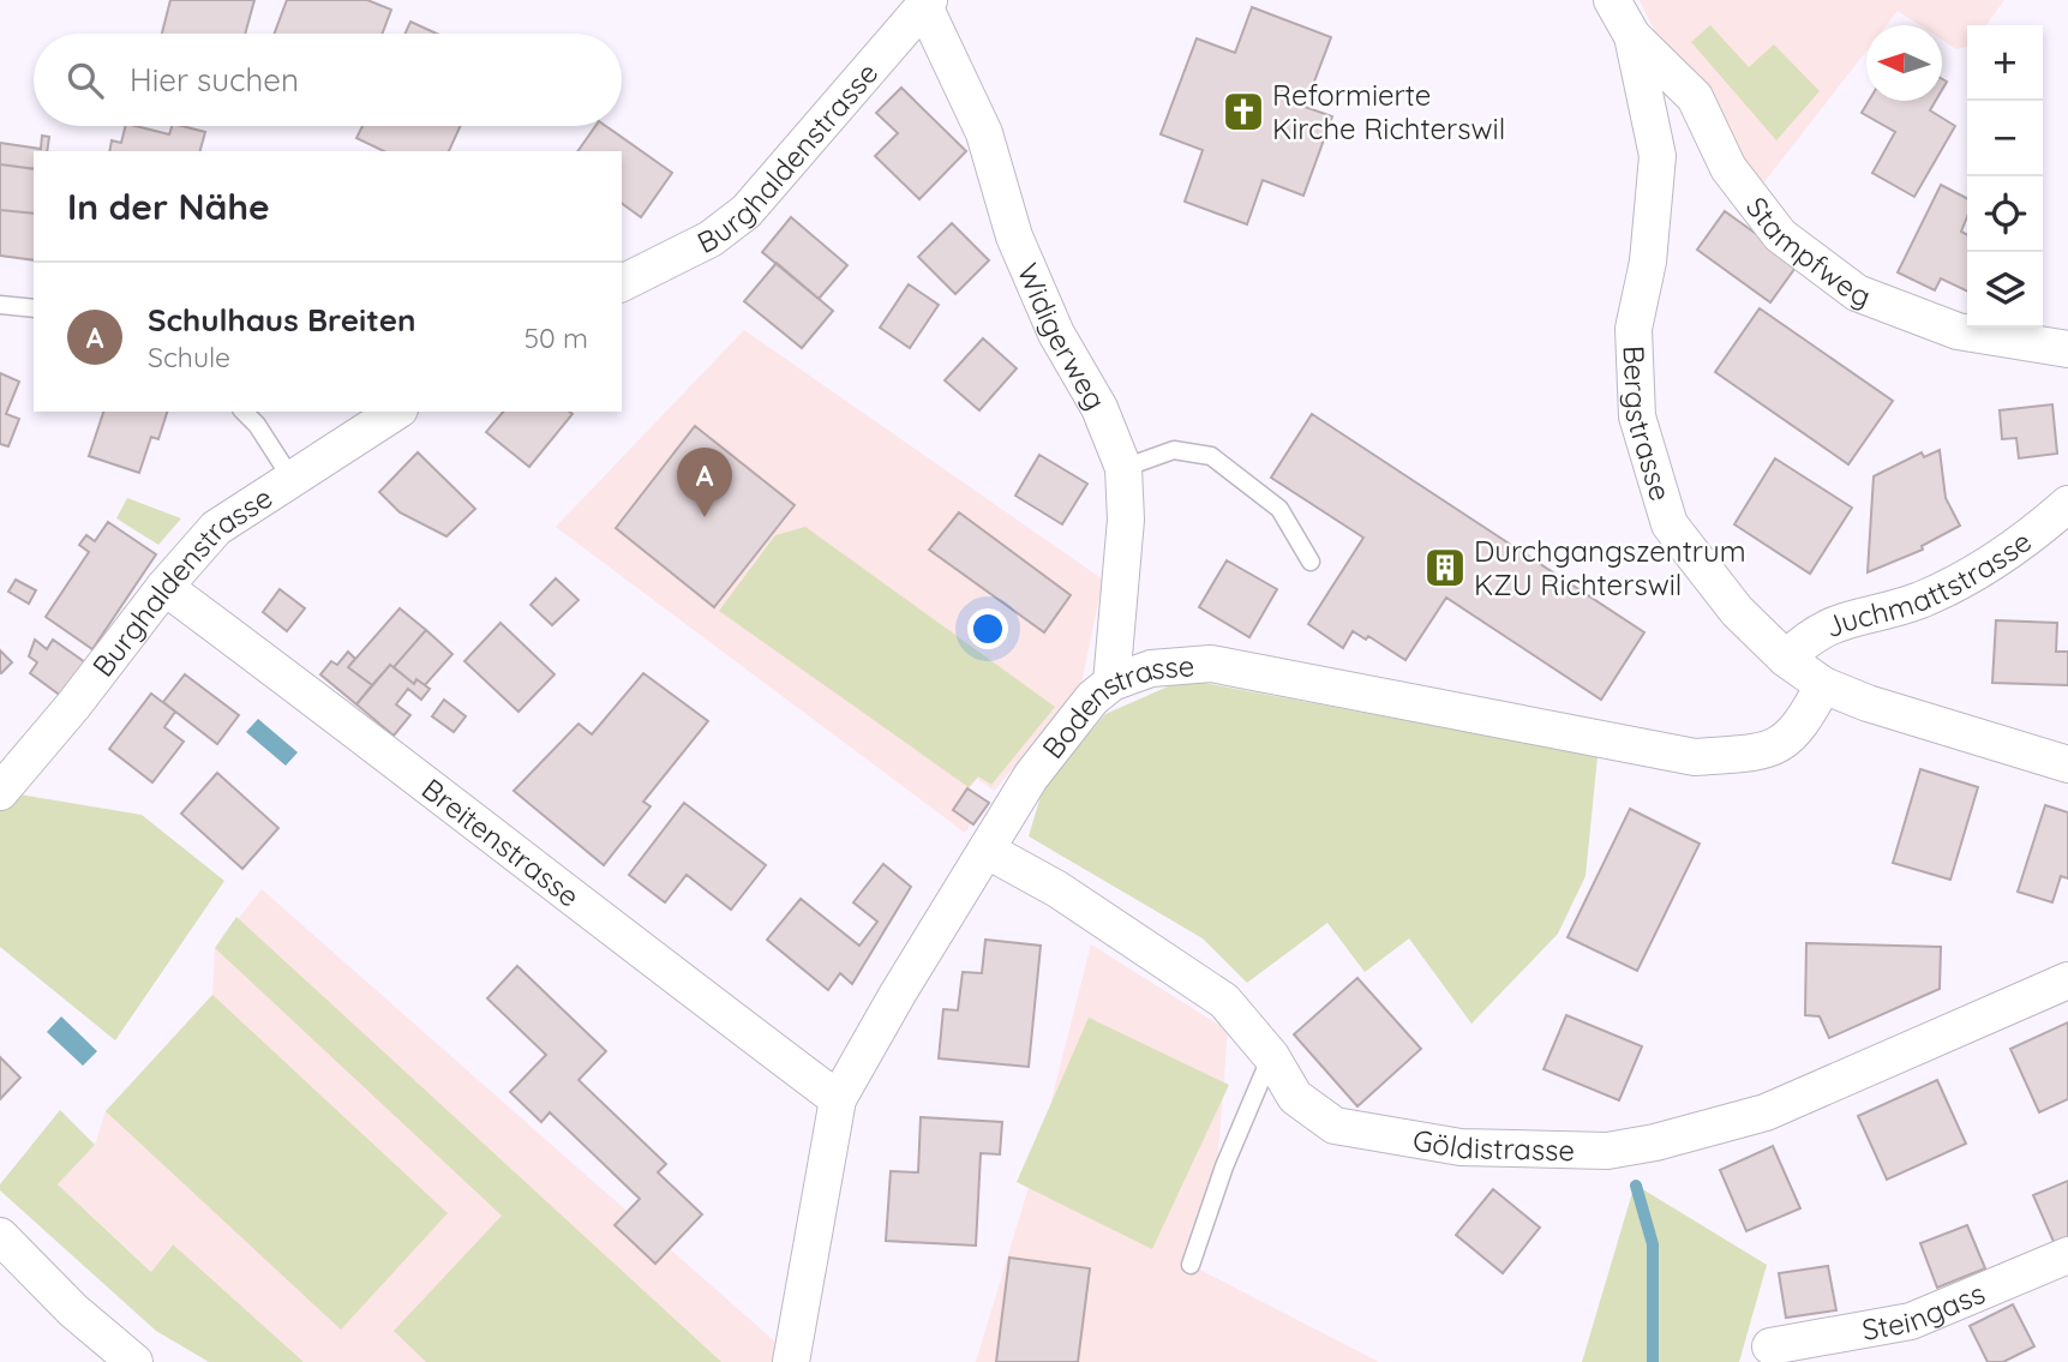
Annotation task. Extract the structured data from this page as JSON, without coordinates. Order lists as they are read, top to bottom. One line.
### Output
{"streets":{"street":["Burghaldenstrasse","Stampfweg","Widigerweg","Bergstrasse","Juchmattstrasse","Bodenstrasse","Breitenstrasse","Göldistrasse","Steingass"]},"crossings":[["Burghaldenstrasse","Widigerweg"],["Burghaldenstrasse","Breitenstrasse"],["Stampfweg","Bergstrasse"],["Widigerweg","Bodenstrasse"],["Bergstrasse","Juchmattstrasse"],["Bergstrasse","Bodenstrasse"],["Bodenstrasse","Breitenstrasse"],["Bodenstrasse","Göldistrasse"]],"places":{"church":["Reformierte Kirche Richterswil"],"building":["Durchgangszentrum KZU Richterswil"]},"north":"left","page":{"map_buttons":["+","−"],"search":"Hier suchen","heading":"In der Nähe","list":[{"mark":"A","name":"Schulhaus Breiten","note":"Schule","value":"50 m"}],"pins":"A"}}
